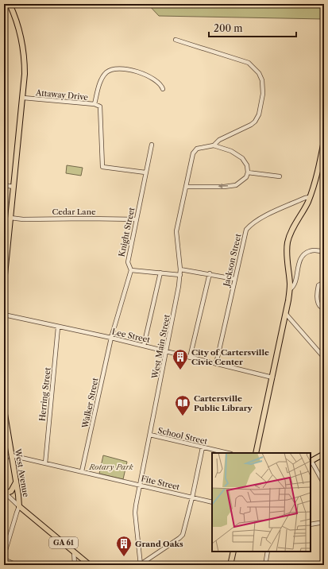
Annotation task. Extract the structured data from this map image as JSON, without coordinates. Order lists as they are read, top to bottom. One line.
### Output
{"streets":{"main road":["West Avenue","GA 61"],"street":["Attaway Drive","Cedar Lane","Knight Street","Jackson Street","Lee Street","West Main Street","Herring Street","Walker Street","School Street","Fite Street"]},"crossings":[["Attaway Drive","Knight Street"],["Cedar Lane","Knight Street"],["Knight Street","Lee Street"],["Knight Street","Walker Street"],["Jackson Street","Lee Street"],["Lee Street","West Main Street"],["Lee Street","Herring Street"],["Lee Street","Walker Street"],["West Main Street","School Street"],["West Main Street","Fite Street"],["Herring Street","Fite Street"],["Walker Street","Fite Street"],["West Avenue","Fite Street"],["West Avenue","GA 61"]],"parks":["Rotary Park"],"places":{"building":["City of Cartersville Civic Center","Grand Oaks"],"library":["Cartersville Public Library"]},"scale_bar":"200 m"}
